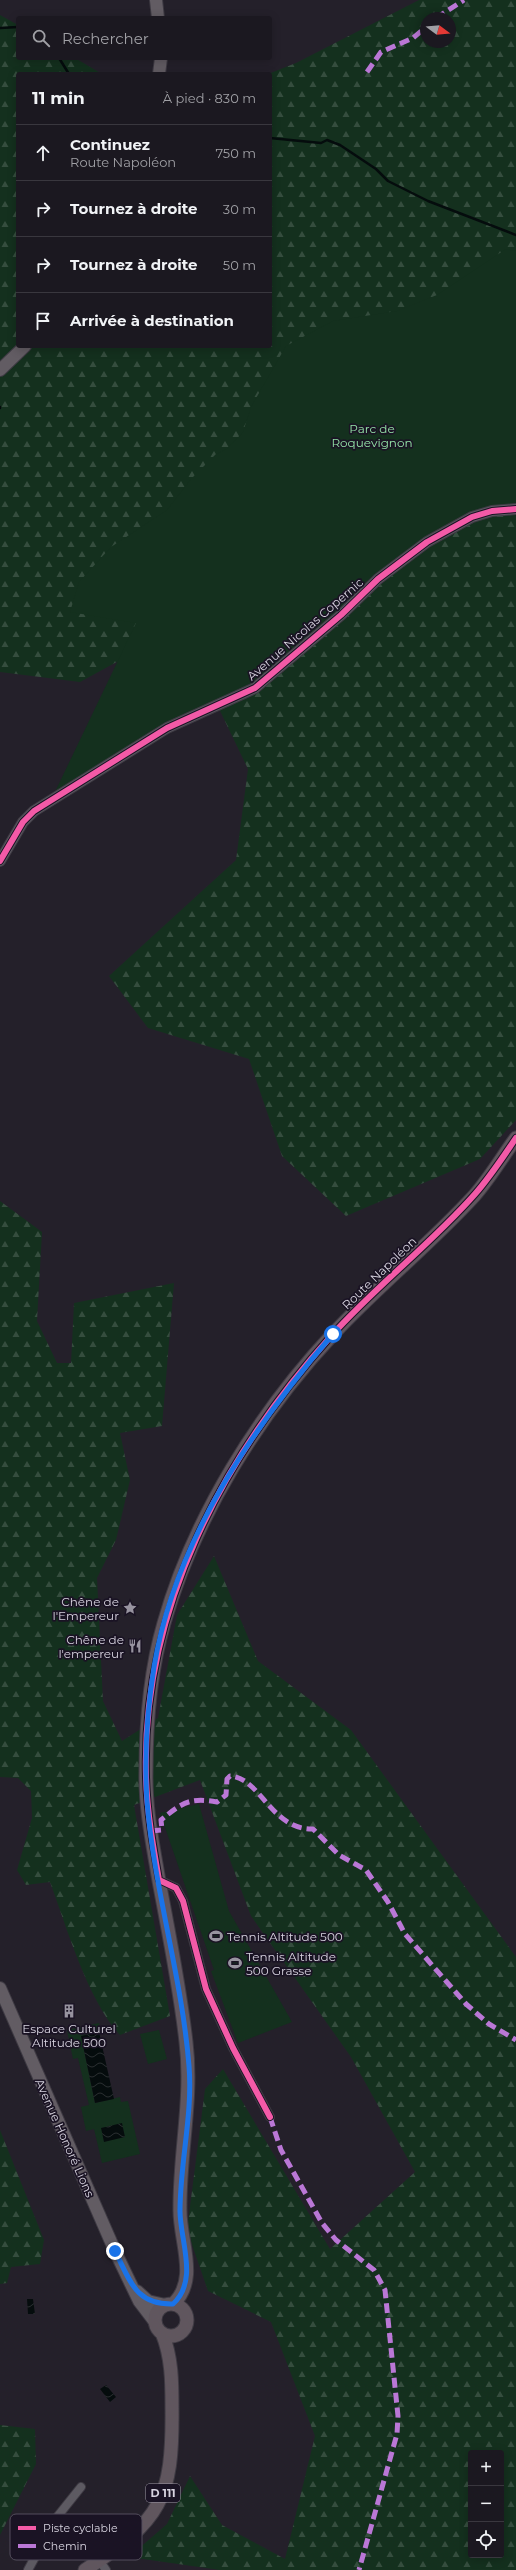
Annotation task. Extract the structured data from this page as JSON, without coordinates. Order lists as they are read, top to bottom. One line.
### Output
{"streets":{"main road":["Route Napoléon","Avenue Honoré Lions","D 111"],"street":["Avenue Nicolas Copernic"]},"crossings":[["Route Napoléon","Avenue Honoré Lions"],["Route Napoléon","D 111"],["Avenue Honoré Lions","D 111"]],"parks":["Parc de Roquevignon"],"places":{"place":["Chêne de l'Empereur"],"restaurant":["Chêne de l'empereur"],"sports":["Tennis Altitude 500","Tennis Altitude 500 Grasse"],"building":["Espace Culturel Altitude 500"]},"legend":["Piste cyclable","Chemin"],"north":"right","page":{"search":"Rechercher","heading":["11 min","À pied · 830 m"],"list":[["Continuez","Route Napoléon","750 m"],["Tournez à droite","30 m"],["Tournez à droite","50 m"],"Arrivée à destination"],"map_buttons":["+","−"]}}
